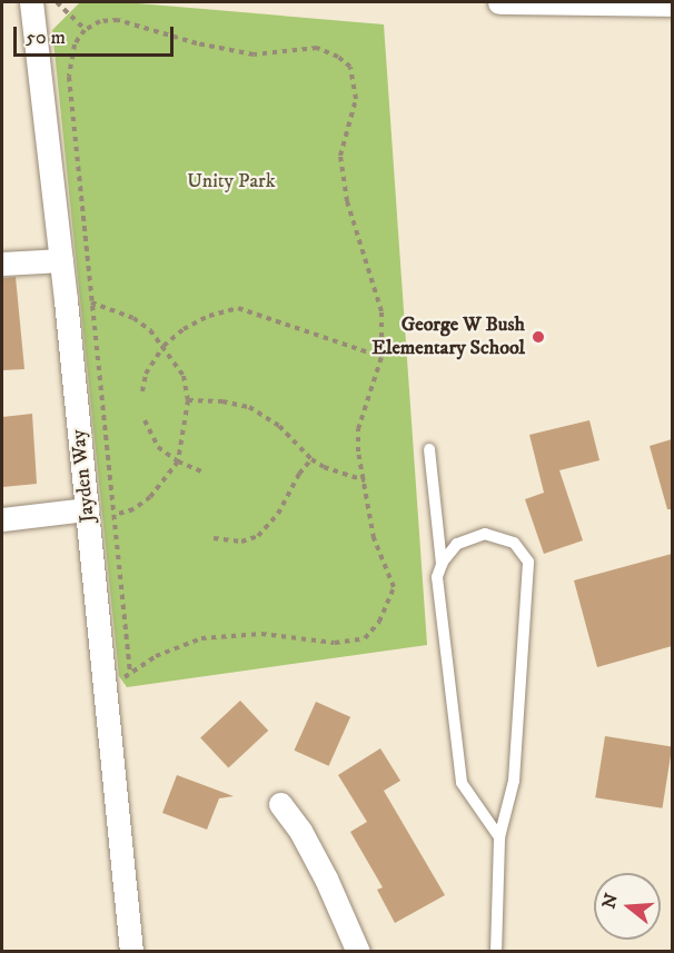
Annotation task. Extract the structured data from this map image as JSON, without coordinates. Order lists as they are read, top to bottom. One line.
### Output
{"streets":{"street":["Jayden Way"]},"parks":["Unity Park"],"places":["George W Bush Elementary School"],"scale_bar":"50 m","north":"left"}
